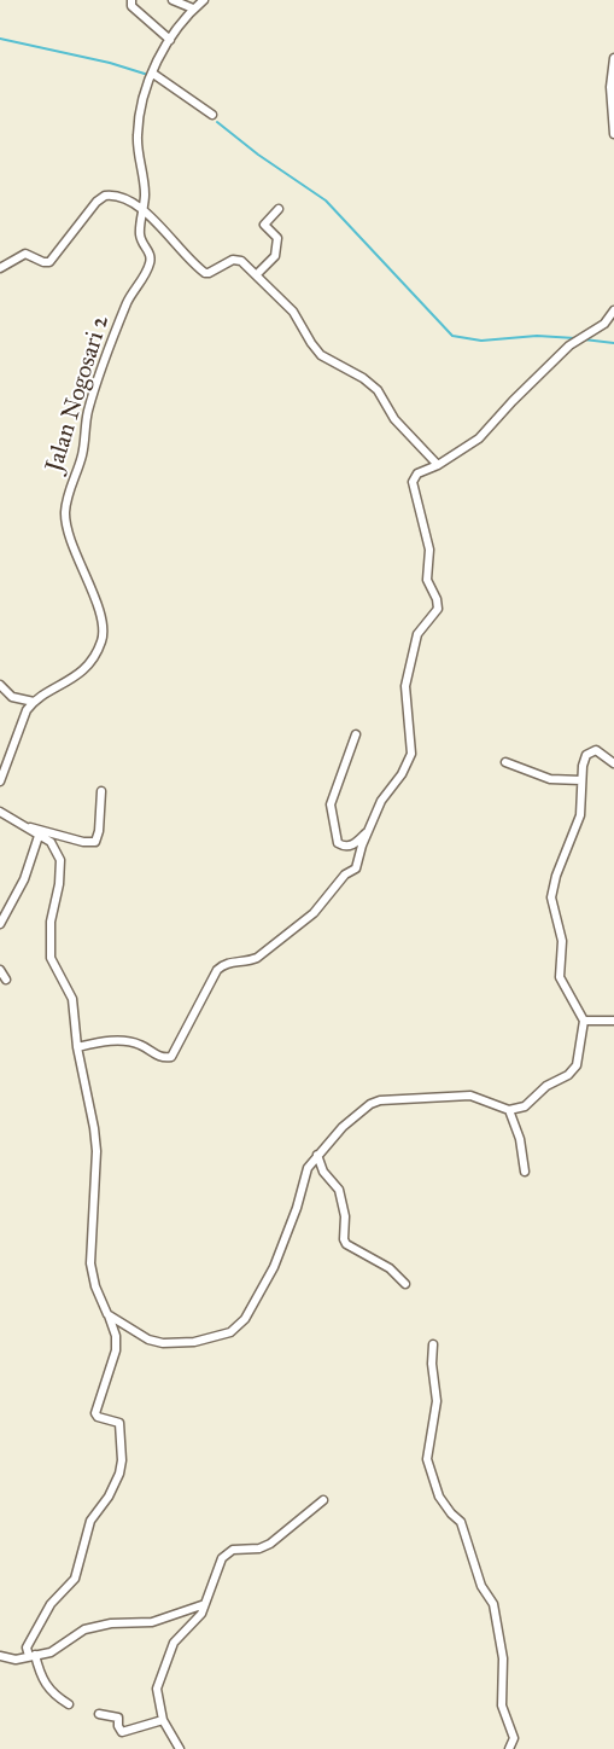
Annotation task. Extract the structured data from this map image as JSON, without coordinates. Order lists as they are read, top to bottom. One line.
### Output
{"streets":{"street":["Jalan Nogosari 2"]}}
